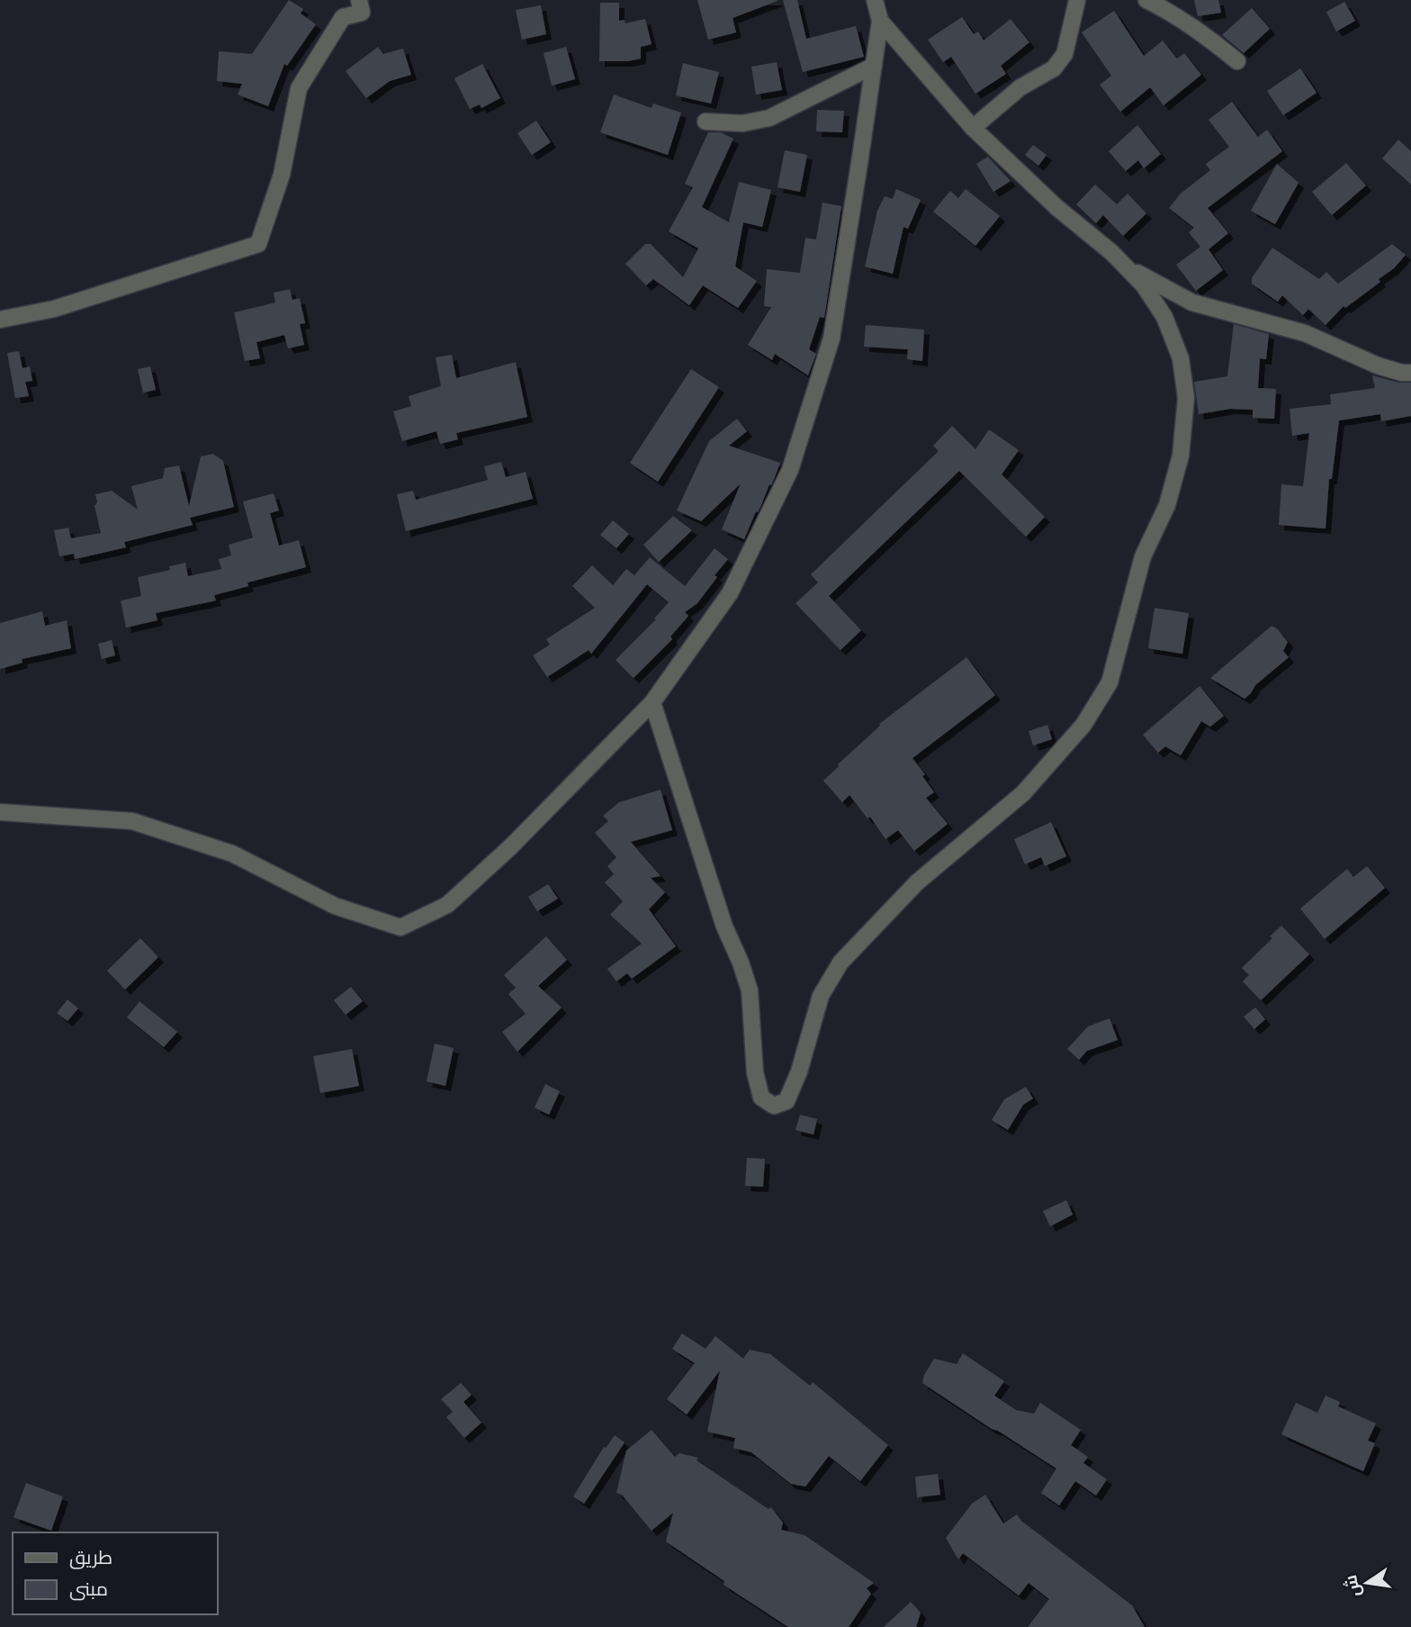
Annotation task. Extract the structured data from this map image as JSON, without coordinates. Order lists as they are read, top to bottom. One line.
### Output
{"legend":["طريق","مبنى"],"north":"left"}
